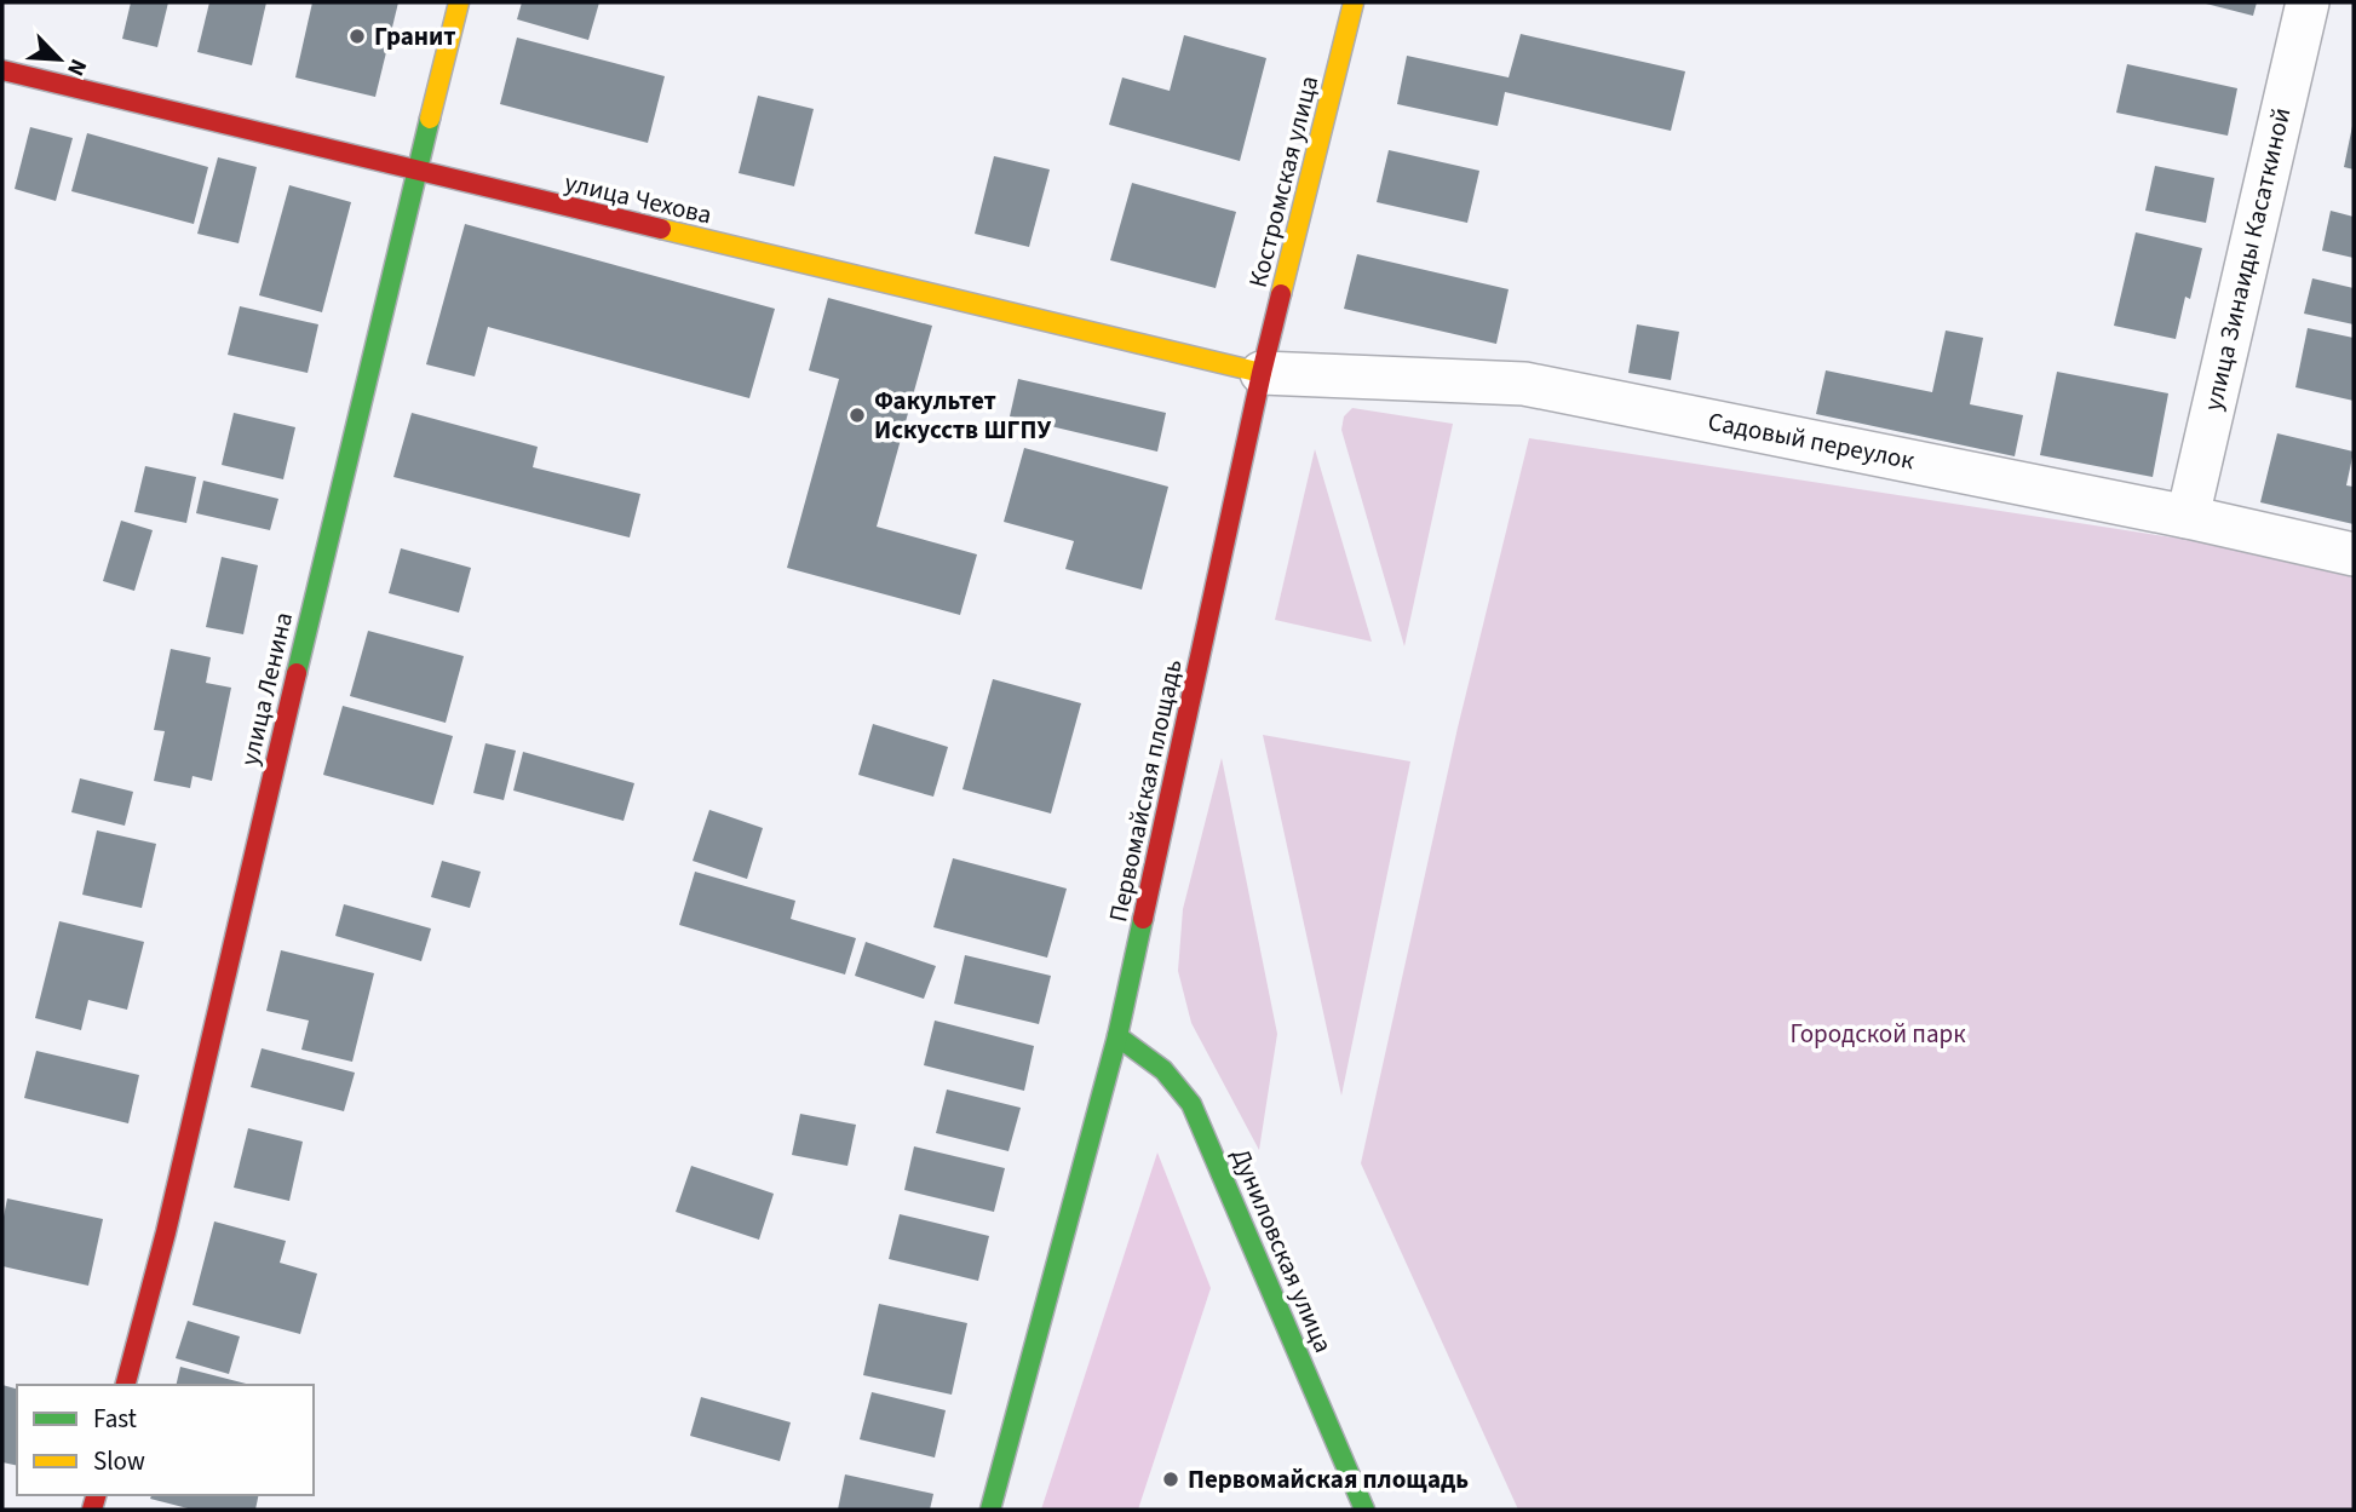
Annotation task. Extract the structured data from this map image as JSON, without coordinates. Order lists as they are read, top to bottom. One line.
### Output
{"streets":{"main road":["Костромская улица","улица Чехова","улица Ленина","Первомайская площадь","Дуниловская улица"],"street":["улица Зинаиды Касаткиной","Садовый переулок"]},"crossings":[["Костромская улица","улица Чехова"],["Костромская улица","Садовый переулок"],["Костромская улица","Первомайская площадь"],["улица Чехова","Садовый переулок"],["улица Чехова","улица Ленина"],["улица Чехова","Первомайская площадь"],["улица Зинаиды Касаткиной","Садовый переулок"],["Садовый переулок","Первомайская площадь"],["Первомайская площадь","Дуниловская улица"]],"parks":["Городской парк"],"places":["Гранит","Факультет Искусств ШГПУ","Первомайская площадь"],"legend":["Fast","Slow"],"north":"bottom right"}
